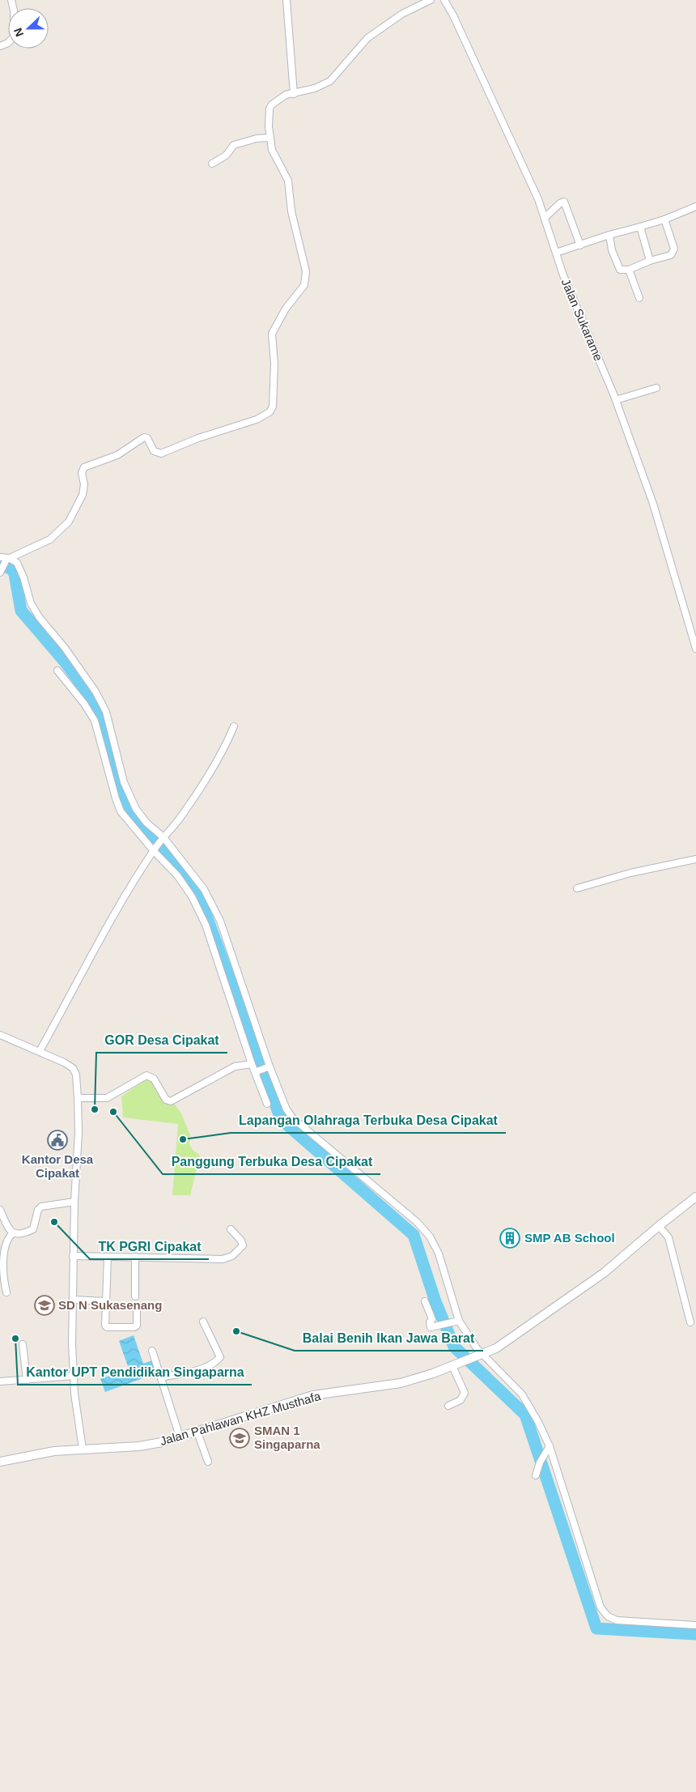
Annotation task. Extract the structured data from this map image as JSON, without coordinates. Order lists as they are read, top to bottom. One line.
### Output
{"streets":{"street":["Jalan Sukarame","Jalan Pahlawan KHZ Musthafa"]},"places":{"other":["GOR Desa Cipakat","Panggung Terbuka Desa Cipakat","Lapangan Olahraga Terbuka Desa Cipakat","TK PGRI Cipakat","Balai Benih Ikan Jawa Barat","Kantor UPT Pendidikan Singaparna"],"public building":["Kantor Desa Cipakat"],"building":["SMP AB School"],"school or university":["SD N Sukasenang","SMAN 1 Singaparna"]},"north":"left"}
